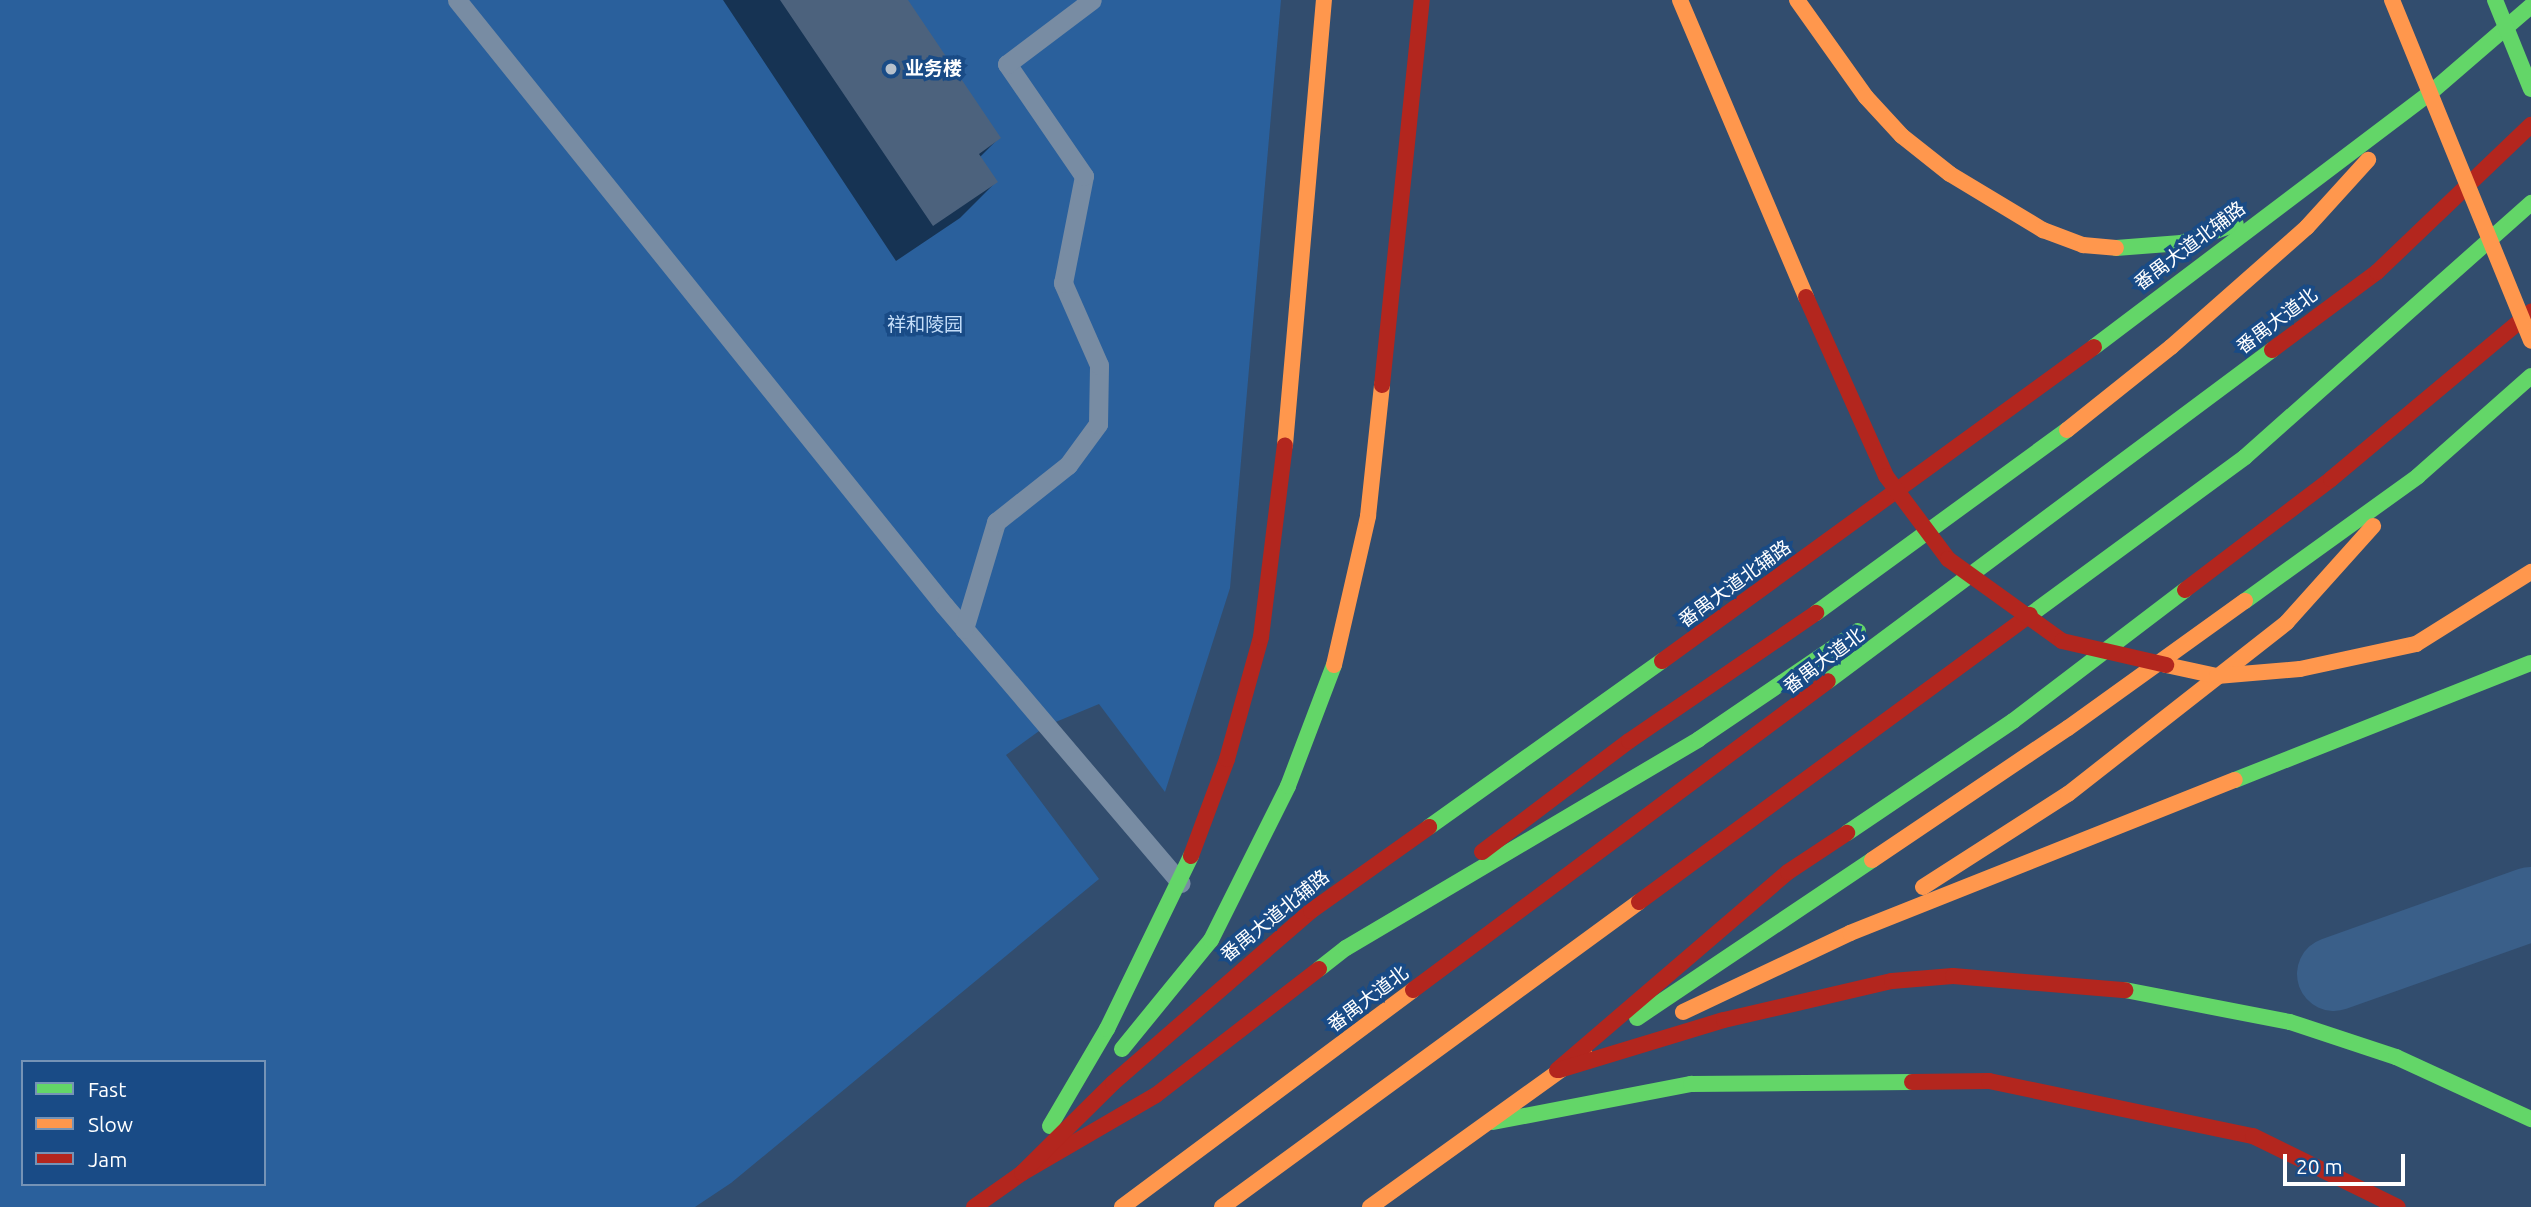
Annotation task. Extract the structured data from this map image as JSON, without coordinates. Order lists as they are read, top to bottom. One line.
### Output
{"streets":{"main road":["番禺大道北辅路","番禺大道北"]},"parks":["祥和陵园"],"places":["业务楼"],"legend":["Fast","Slow","Jam"],"scale_bar":"20 m"}
